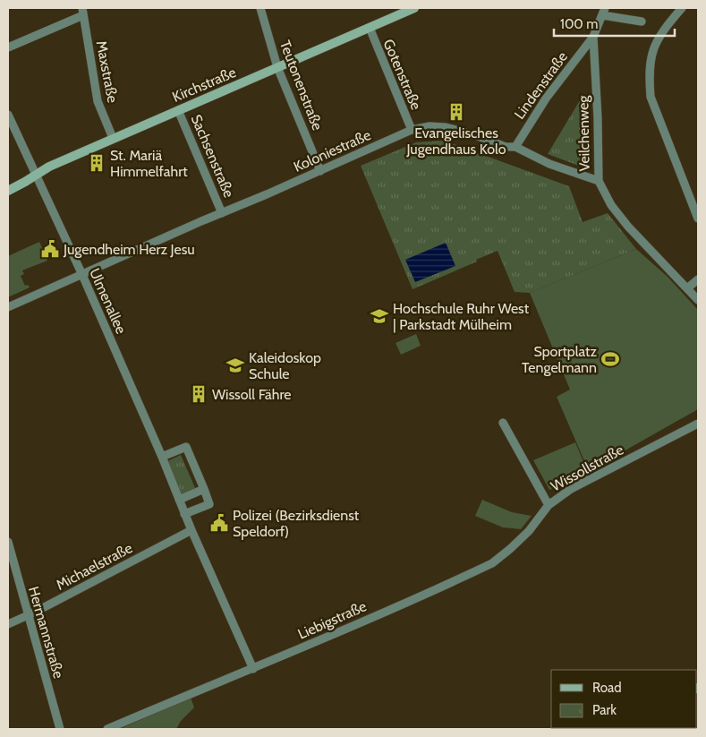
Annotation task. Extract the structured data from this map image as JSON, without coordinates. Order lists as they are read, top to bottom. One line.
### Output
{"streets":{"street":["Maxstraße","Gotenstraße","Kirchstraße","Teutonenstraße","Lindenstraße","Veilchenweg","Koloniestraße","Sachsenstraße","Ulmenallee","Wissollstraße","Michaelstraße","Liebigstraße","Hermannstraße"]},"crossings":[["Maxstraße","Kirchstraße"],["Gotenstraße","Kirchstraße"],["Gotenstraße","Koloniestraße"],["Kirchstraße","Teutonenstraße"],["Kirchstraße","Sachsenstraße"],["Kirchstraße","Ulmenallee"],["Teutonenstraße","Koloniestraße"],["Lindenstraße","Veilchenweg"],["Lindenstraße","Koloniestraße"],["Veilchenweg","Koloniestraße"],["Koloniestraße","Sachsenstraße"],["Koloniestraße","Ulmenallee"],["Ulmenallee","Michaelstraße"],["Ulmenallee","Liebigstraße"],["Wissollstraße","Liebigstraße"],["Michaelstraße","Hermannstraße"]],"places":{"building":["Evangelisches Jugendhaus Kolo","St. Mariä Himmelfahrt","Wissoll Fähre"],"public building":["Jugendheim Herz Jesu","Polizei (Bezirksdienst Speldorf)"],"school or university":["Hochschule Ruhr West | Parkstadt Mülheim","Kaleidoskop Schule"],"sports":["Sportplatz Tengelmann"]},"legend":["Road","Park"],"scale_bar":"100 m"}
